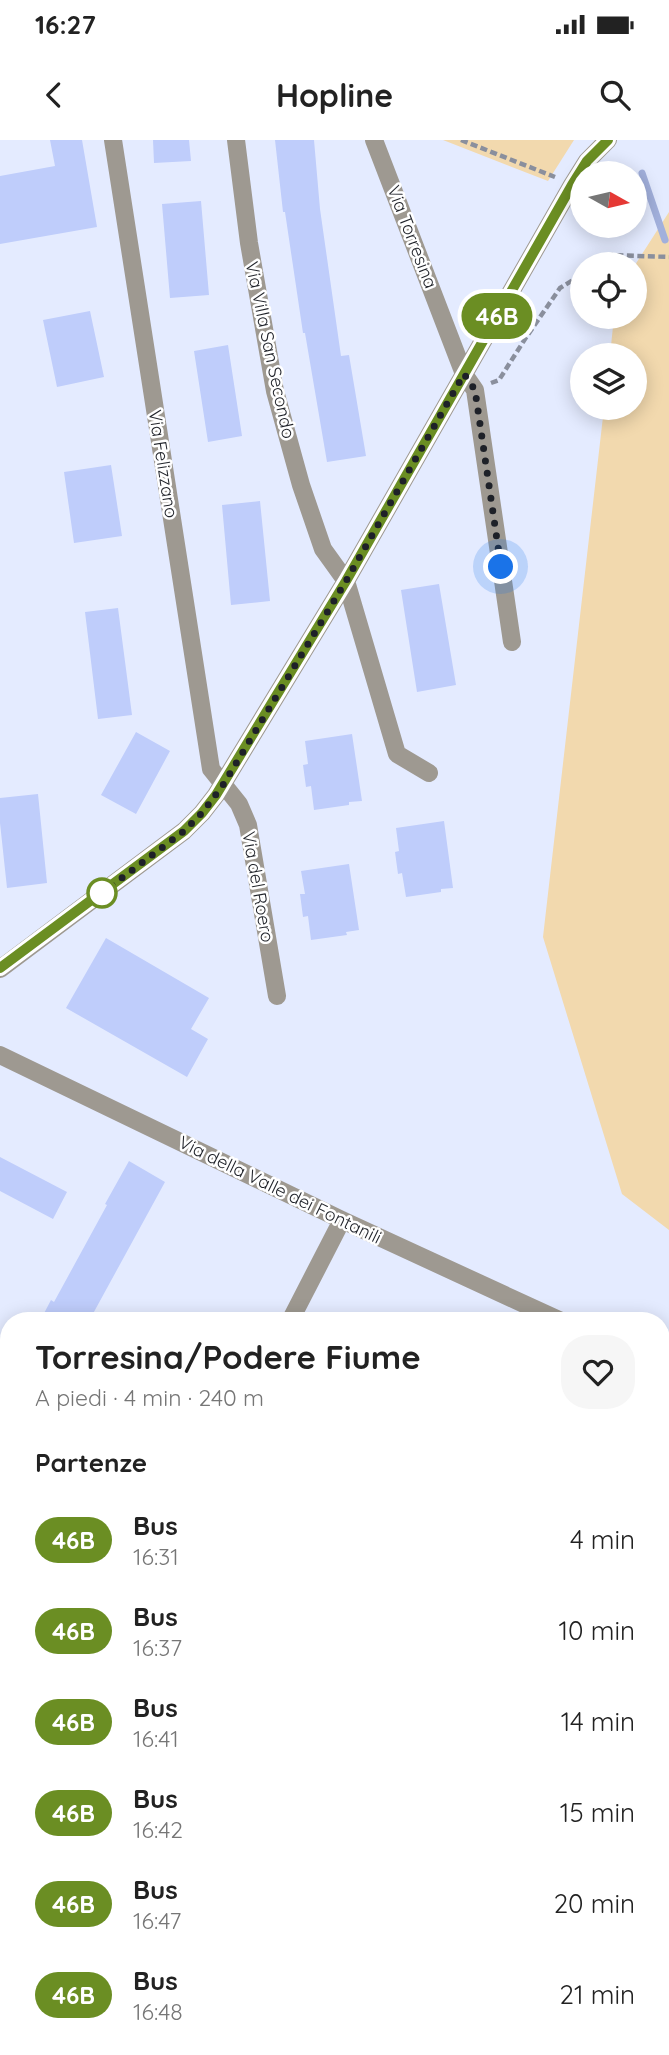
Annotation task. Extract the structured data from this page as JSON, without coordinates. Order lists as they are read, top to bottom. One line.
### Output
{"streets":{"street":["Via Torresina","Via Villa San Secondo","Via Felizzano","Via del Roero","Via della Valle dei Fontanili"]},"crossings":[["Via Felizzano","Via del Roero"]],"lines":["bus line 46B"],"north":"right","page":{"status":"16:27","header":"Hopline","on_map":"46B","heading":[["Torresina/Podere Fiume","A piedi · 4 min · 240 m"],"Partenze"],"list":[{"mark":"46B","name":"Bus","note":"16:31","value":"4 min"},{"mark":"46B","name":"Bus","note":"16:37","value":"10 min"},{"mark":"46B","name":"Bus","note":"16:41","value":"14 min"},{"mark":"46B","name":"Bus","note":"16:42","value":"15 min"},{"mark":"46B","name":"Bus","note":"16:47","value":"20 min"},{"mark":"46B","name":"Bus","note":"16:48","value":"21 min"}]}}
